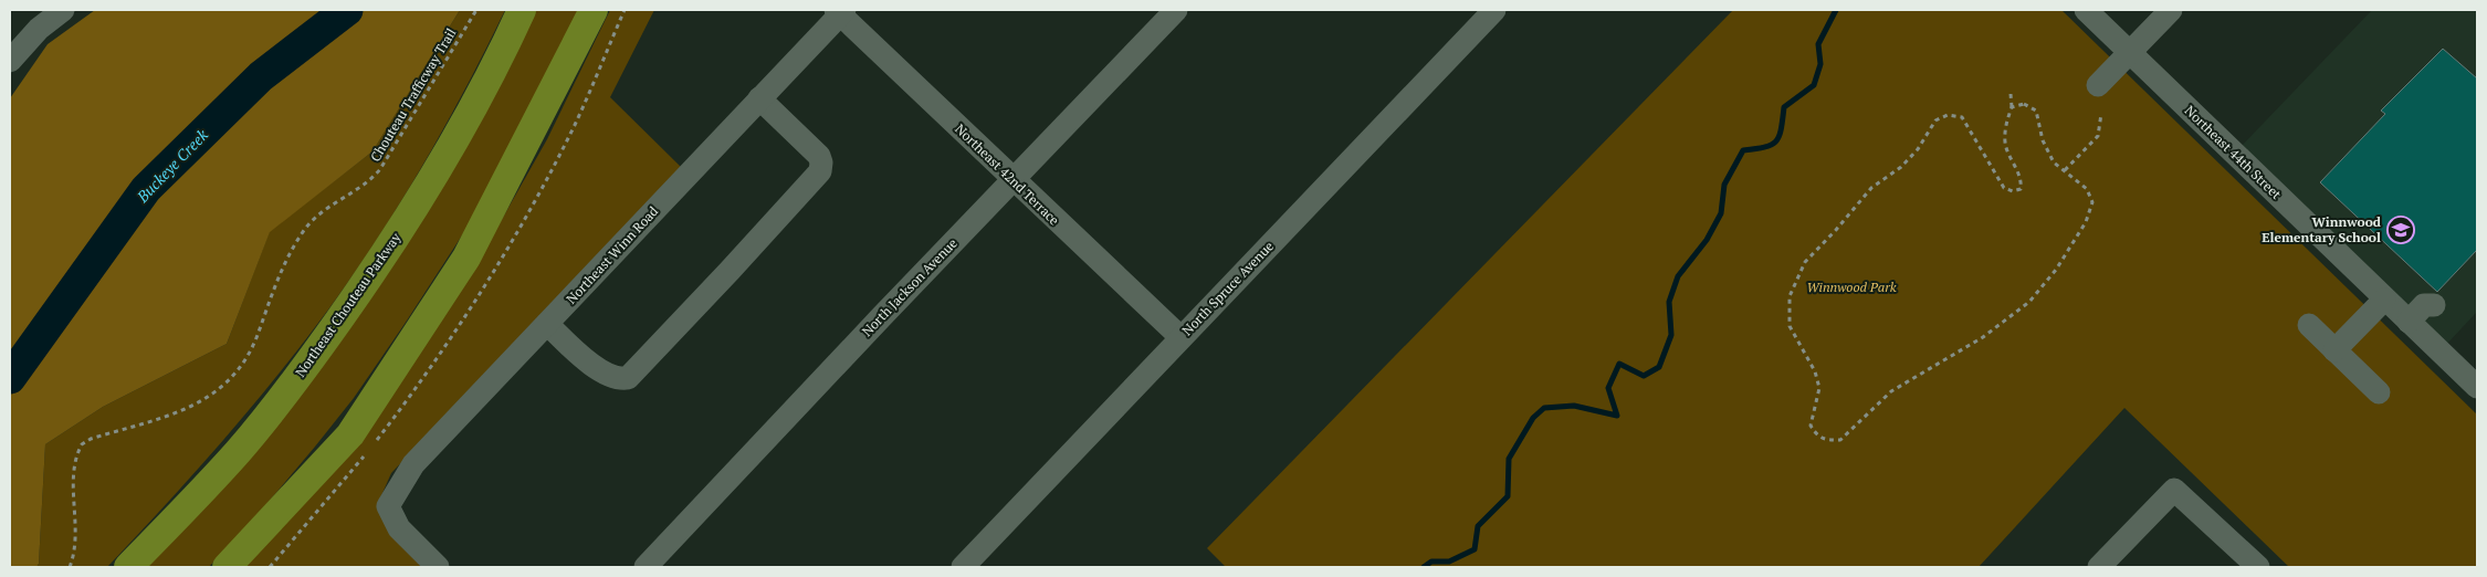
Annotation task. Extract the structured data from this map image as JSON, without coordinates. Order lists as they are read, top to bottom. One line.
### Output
{"streets":{"main road":["Northeast Chouteau Parkway"],"street":["Northeast 44th Street","Northeast 42nd Terrace","Northeast Winn Road","North Jackson Avenue","North Spruce Avenue"],"path":["Chouteau Trafficway Trail"]},"crossings":[["Northeast 42nd Terrace","Northeast Winn Road"],["Northeast 42nd Terrace","North Jackson Avenue"],["Northeast 42nd Terrace","North Spruce Avenue"]],"water":["Buckeye Creek"],"parks":["Winnwood Park"],"places":{"school or university":["Winnwood Elementary School"]}}
